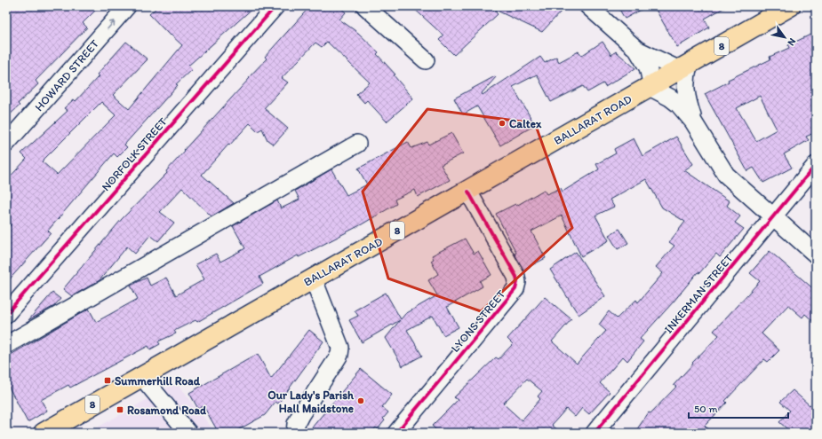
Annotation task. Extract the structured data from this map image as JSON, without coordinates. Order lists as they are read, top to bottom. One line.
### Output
{"streets":{"highway":["8","BALLARAT ROAD"],"street":["HOWARD STREET","NORFOLK STREET","INKERMAN STREET","LYONS STREET"]},"crossings":[["BALLARAT ROAD","LYONS STREET"]],"one_way":["HOWARD STREET"],"places":{"other":["Caltex","Our Lady's Parish Hall Maidstone"],"transit":["Summerhill Road","Rosamond Road"]},"scale_bar":"50 m","north":"bottom right"}
